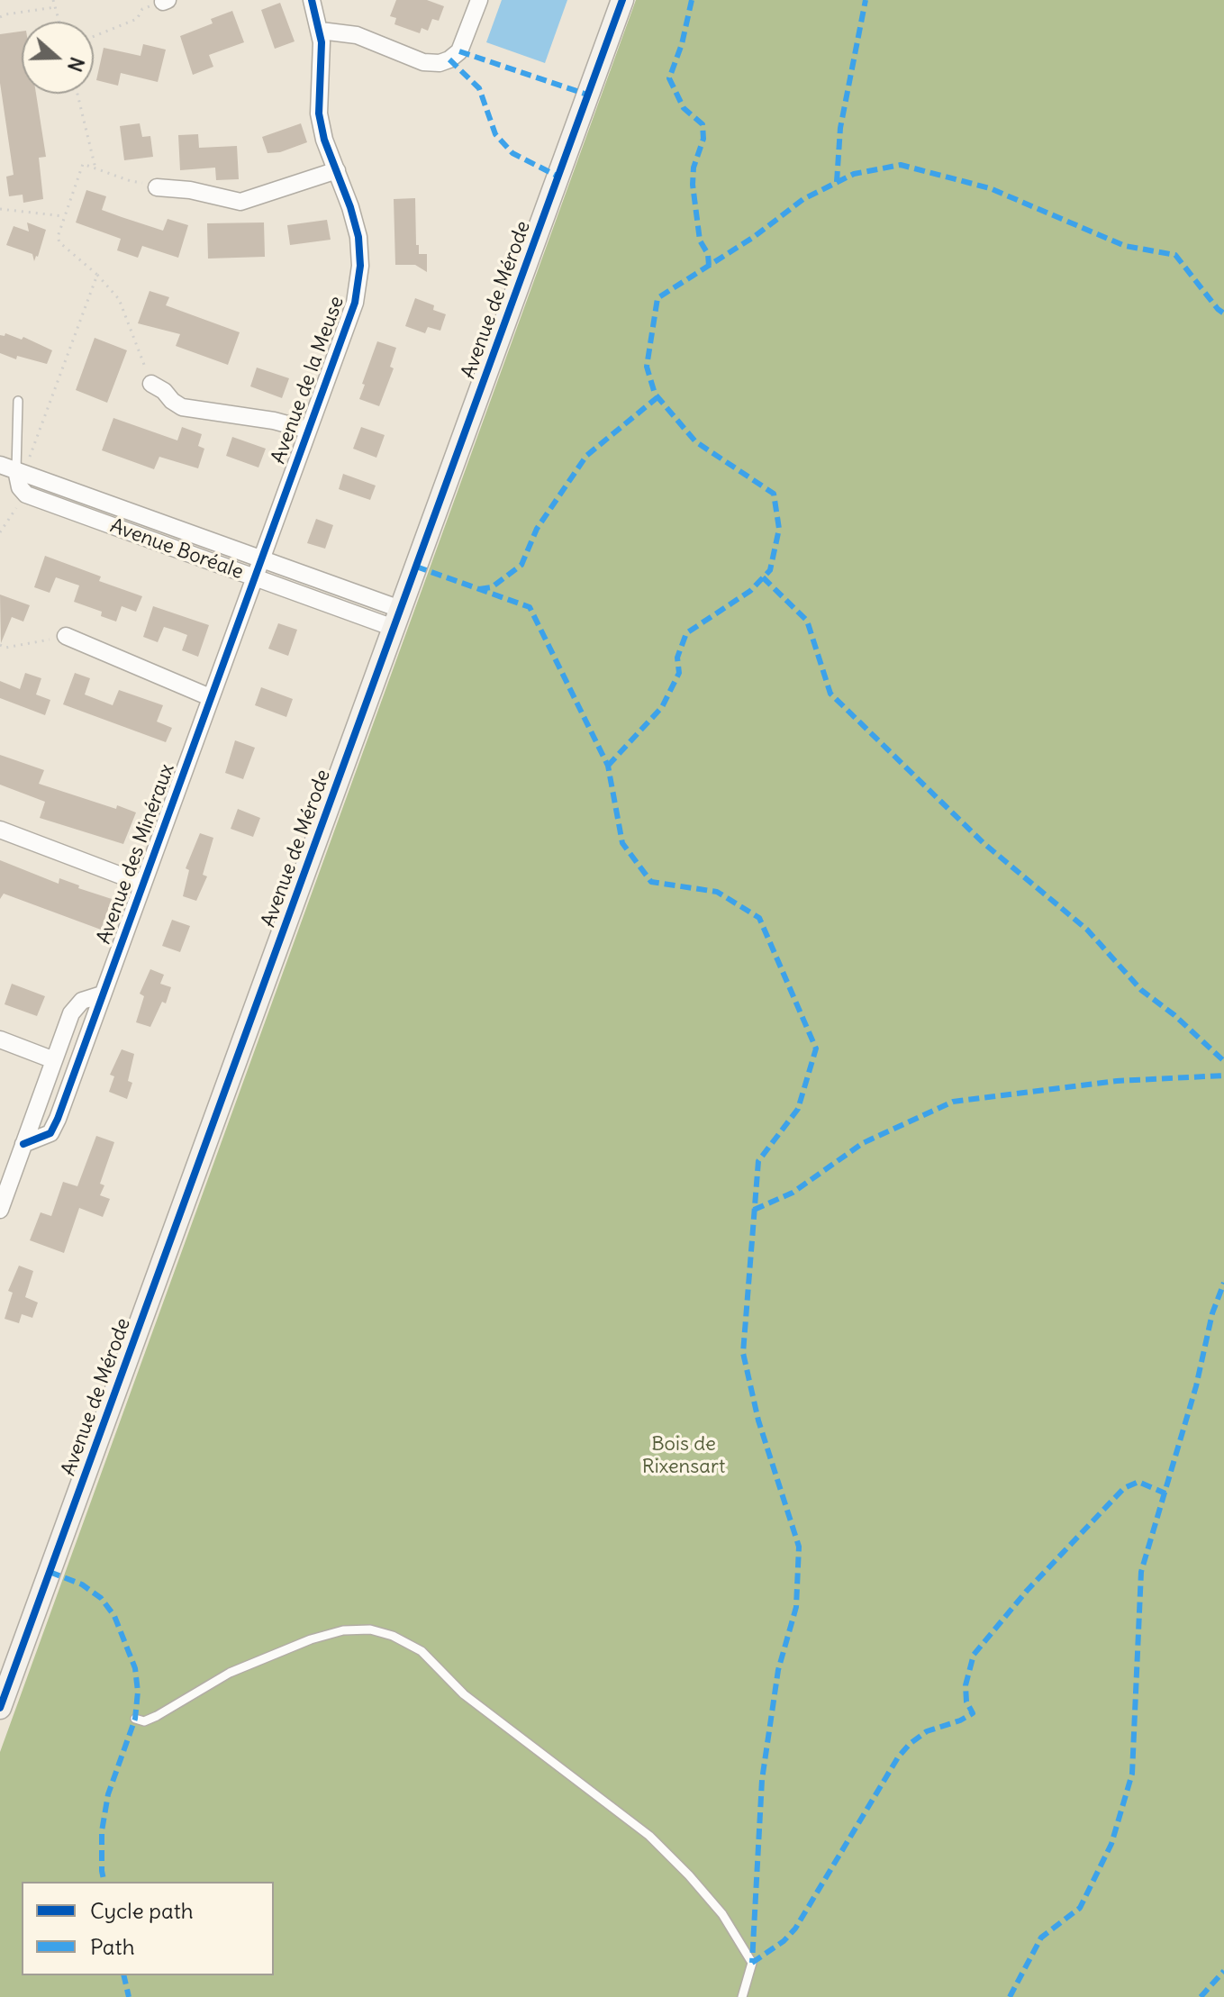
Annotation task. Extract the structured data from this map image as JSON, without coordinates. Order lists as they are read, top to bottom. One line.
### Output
{"streets":{"street":["Avenue de Mérode","Avenue de la Meuse","Avenue Boréale","Avenue des Minéraux"]},"crossings":[["Avenue de Mérode","Avenue Boréale"],["Avenue de la Meuse","Avenue Boréale"],["Avenue de la Meuse","Avenue des Minéraux"],["Avenue Boréale","Avenue des Minéraux"]],"parks":["Bois de Rixensart"],"legend":["Cycle path","Path"],"north":"right"}
